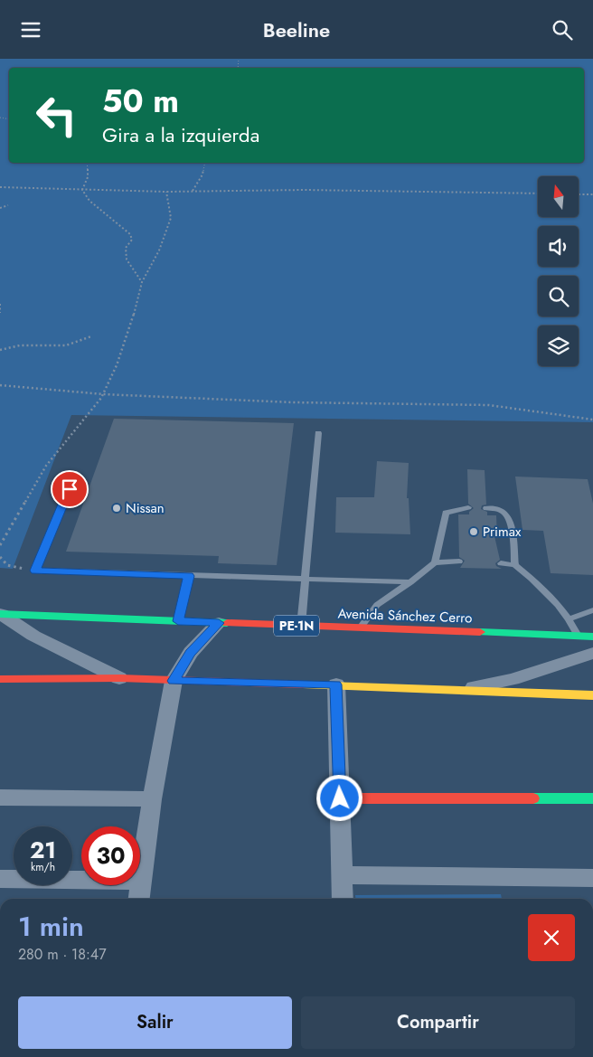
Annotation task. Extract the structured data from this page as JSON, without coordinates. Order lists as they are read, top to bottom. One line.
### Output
{"streets":{"main road":["Avenida Sánchez Cerro","PE-1N"]},"places":["Nissan","Primax"],"north":"top","page":{"header":"Beeline","turn":["50 m","Gira a la izquierda"],"speed":"21 km/h","limit":"30","heading":["1 min","280 m · 18:47"],"buttons":["Salir","Compartir"]}}
